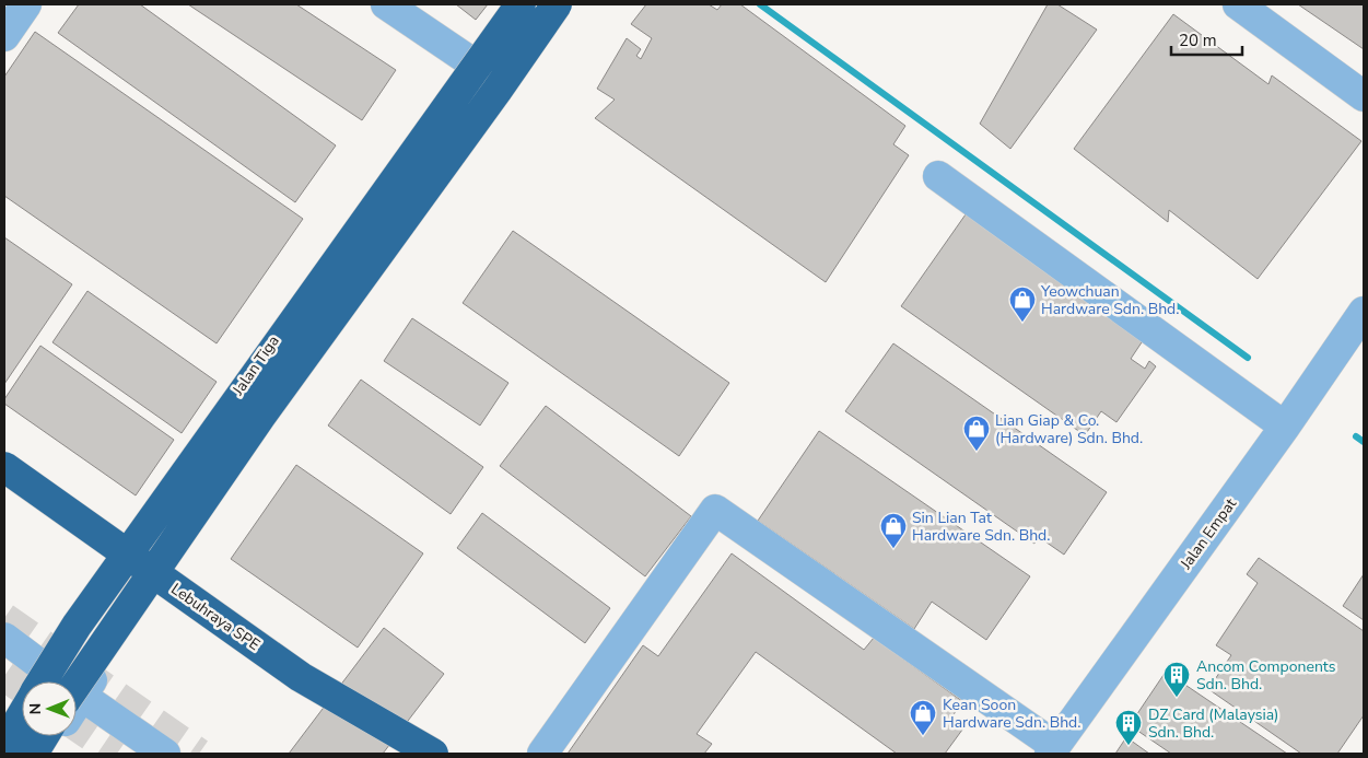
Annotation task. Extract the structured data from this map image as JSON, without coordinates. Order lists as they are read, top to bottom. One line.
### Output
{"streets":{"highway":["Lebuhraya SPE"],"street":["Jalan Tiga","Jalan Empat"]},"places":{"shop":["Yeowchuan Hardware Sdn. Bhd.","Lian Giap & Co. (Hardware) Sdn. Bhd.","Sin Lian Tat Hardware Sdn. Bhd.","Kean Soon Hardware Sdn. Bhd."],"building":["Ancom Components Sdn. Bhd.","DZ Card (Malaysia) Sdn. Bhd."]},"scale_bar":"20 m","north":"left"}
